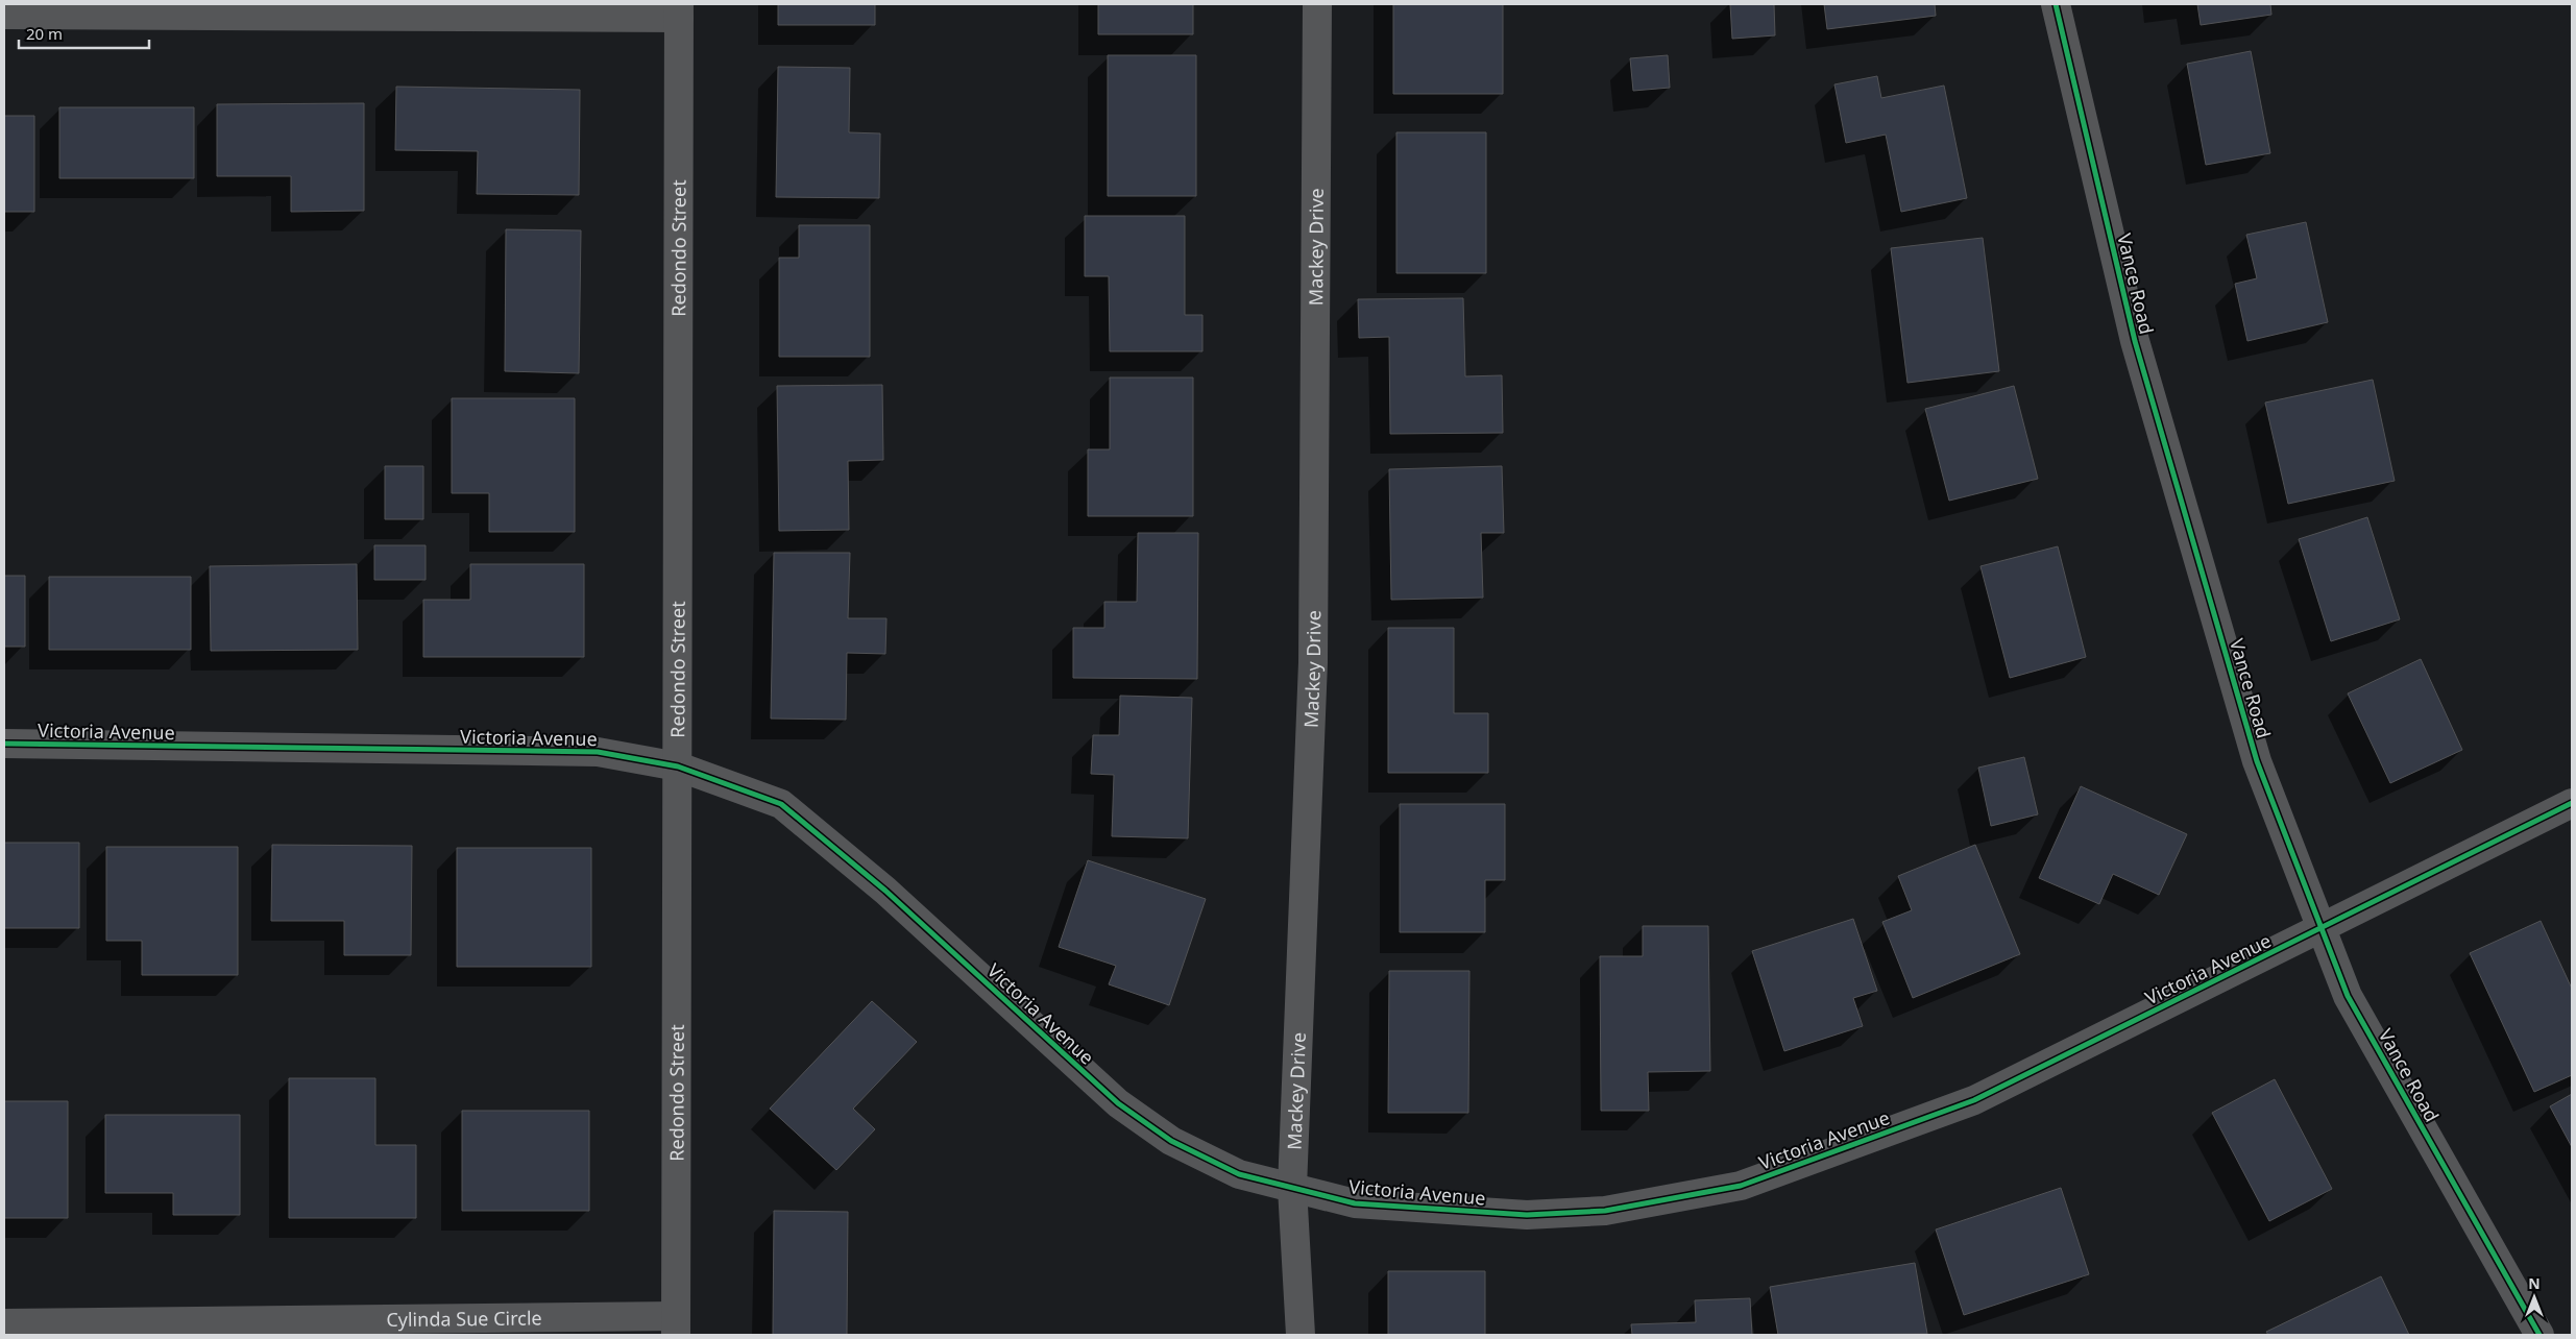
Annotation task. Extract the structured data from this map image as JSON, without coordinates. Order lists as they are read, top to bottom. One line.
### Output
{"streets":{"street":["Redondo Street","Mackey Drive","Vance Road","Victoria Avenue","Cylinda Sue Circle"]},"crossings":[["Redondo Street","Victoria Avenue"],["Redondo Street","Cylinda Sue Circle"],["Mackey Drive","Victoria Avenue"],["Vance Road","Victoria Avenue"]],"scale_bar":"20 m","north":"top"}
